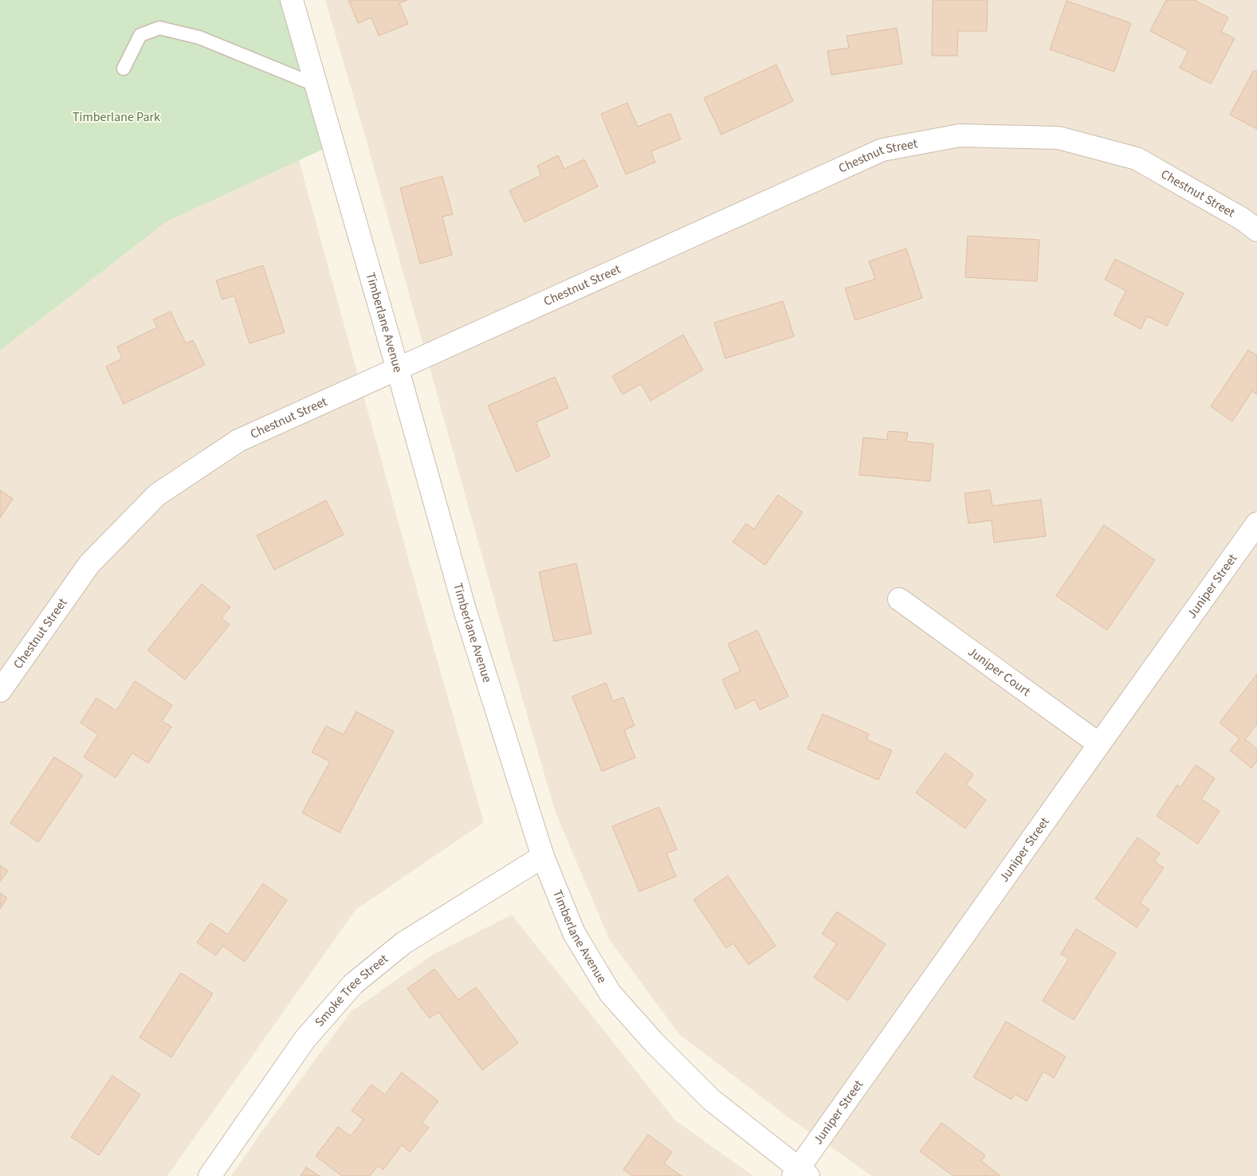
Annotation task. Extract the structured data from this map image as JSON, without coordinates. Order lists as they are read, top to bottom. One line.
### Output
{"streets":{"street":["Chestnut Street","Timberlane Avenue","Juniper Street","Juniper Court","Smoke Tree Street"]},"crossings":[["Chestnut Street","Timberlane Avenue"],["Timberlane Avenue","Juniper Street"],["Timberlane Avenue","Smoke Tree Street"],["Juniper Street","Juniper Court"]],"parks":["Timberlane Park"]}
